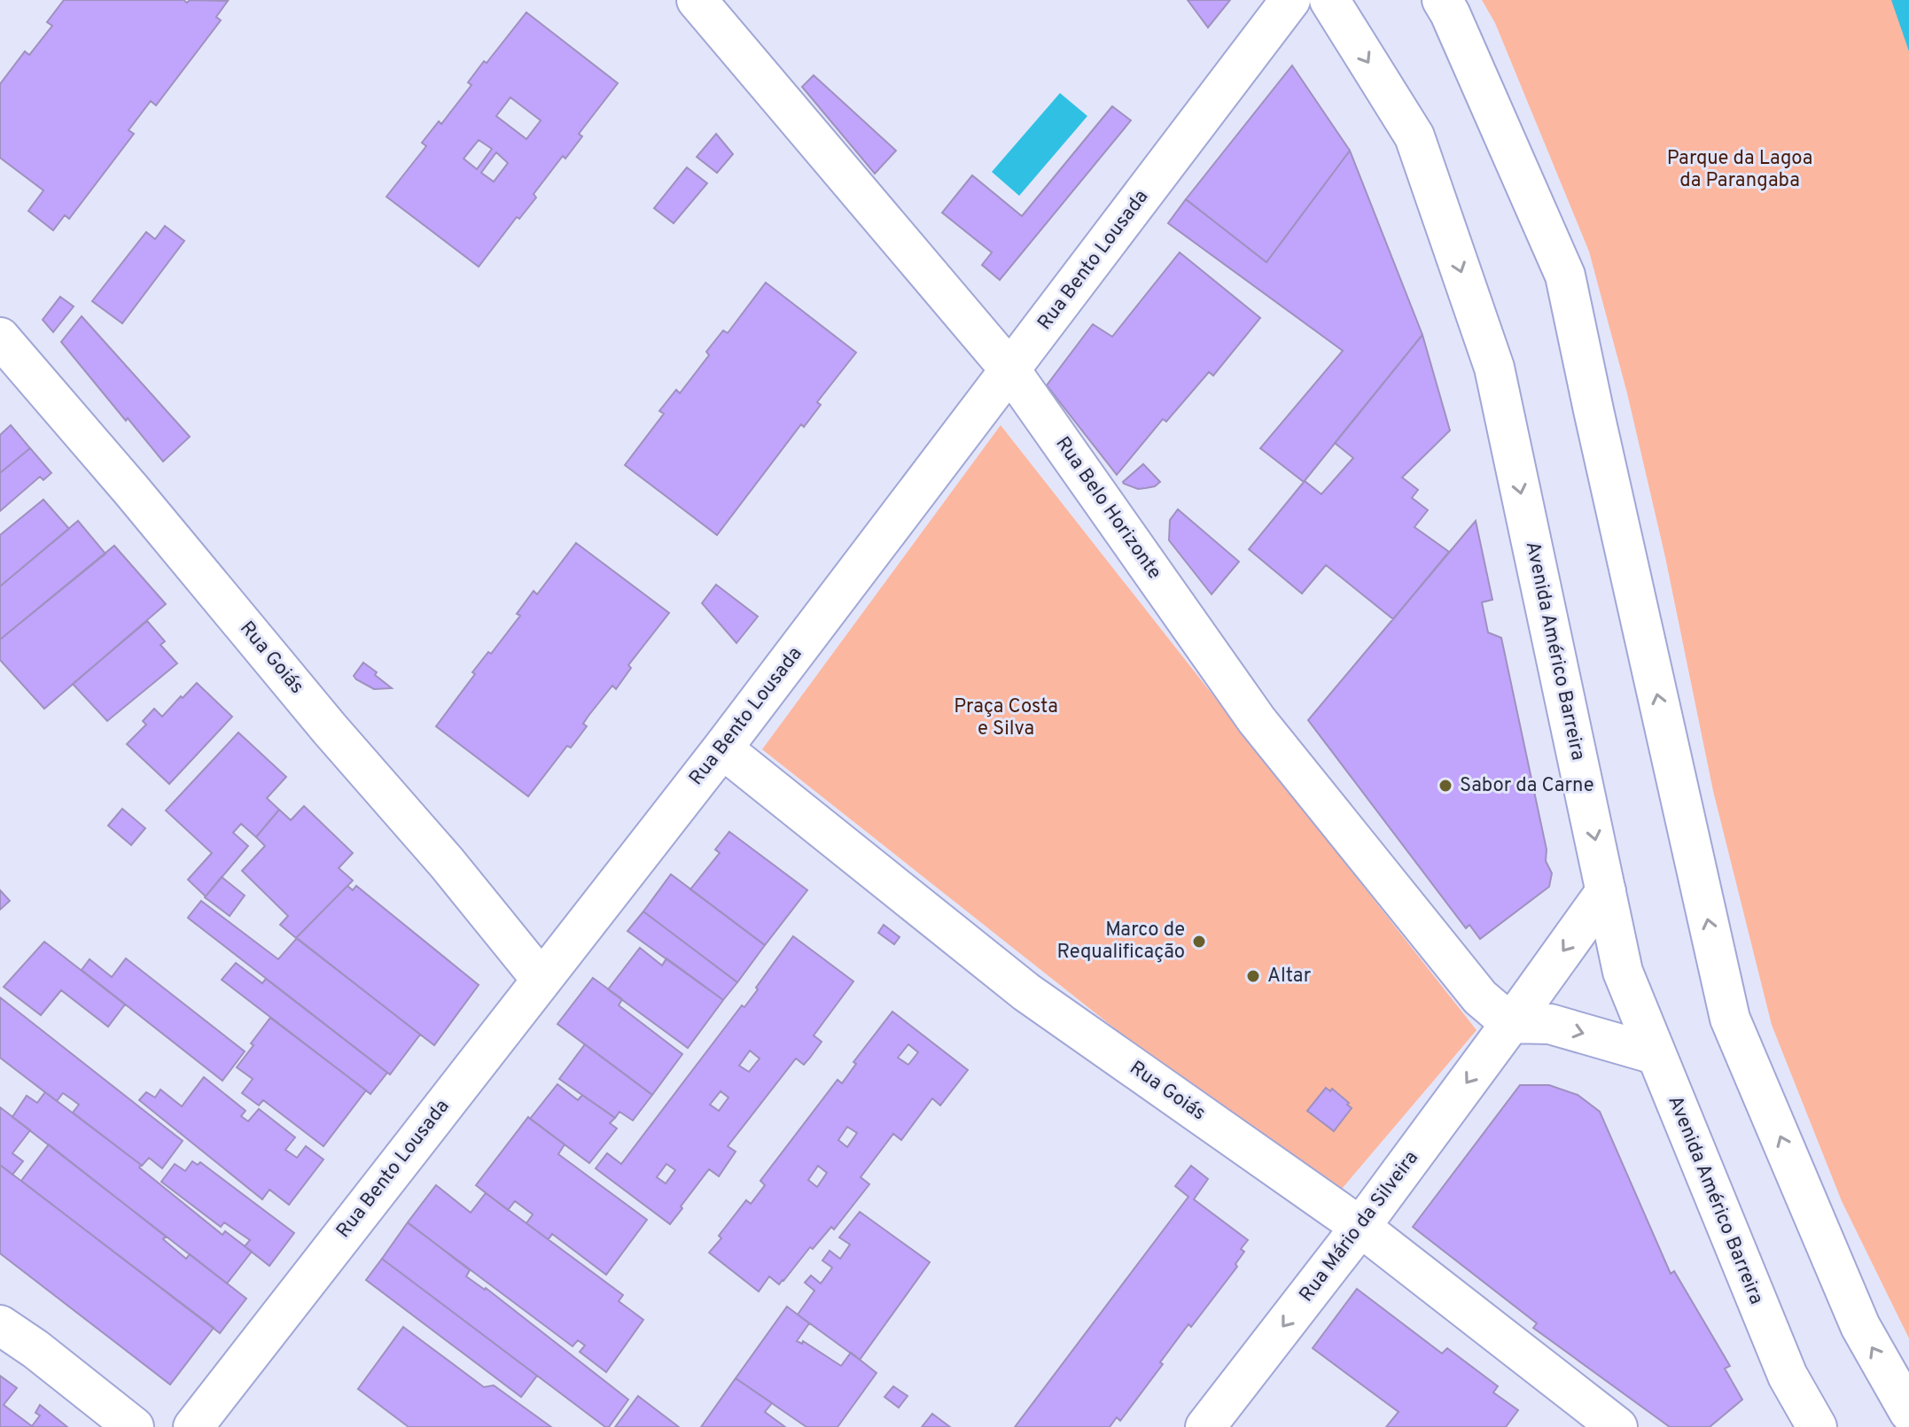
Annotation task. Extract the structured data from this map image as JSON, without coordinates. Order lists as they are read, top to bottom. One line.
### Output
{"streets":{"street":["Rua Bento Lousada","Rua Belo Horizonte","Avenida Américo Barreira","Rua Goiás","Rua Mário da Silveira"]},"crossings":[["Rua Bento Lousada","Rua Belo Horizonte"],["Rua Bento Lousada","Rua Goiás"],["Rua Belo Horizonte","Rua Mário da Silveira"],["Avenida Américo Barreira","Rua Mário da Silveira"],["Rua Goiás","Rua Mário da Silveira"]],"one_way":["Rua Mário da Silveira"],"parks":["Parque da Lagoa da Parangaba","Praça Costa e Silva"],"places":["Sabor da Carne","Marco de Requalificação","Altar"]}
